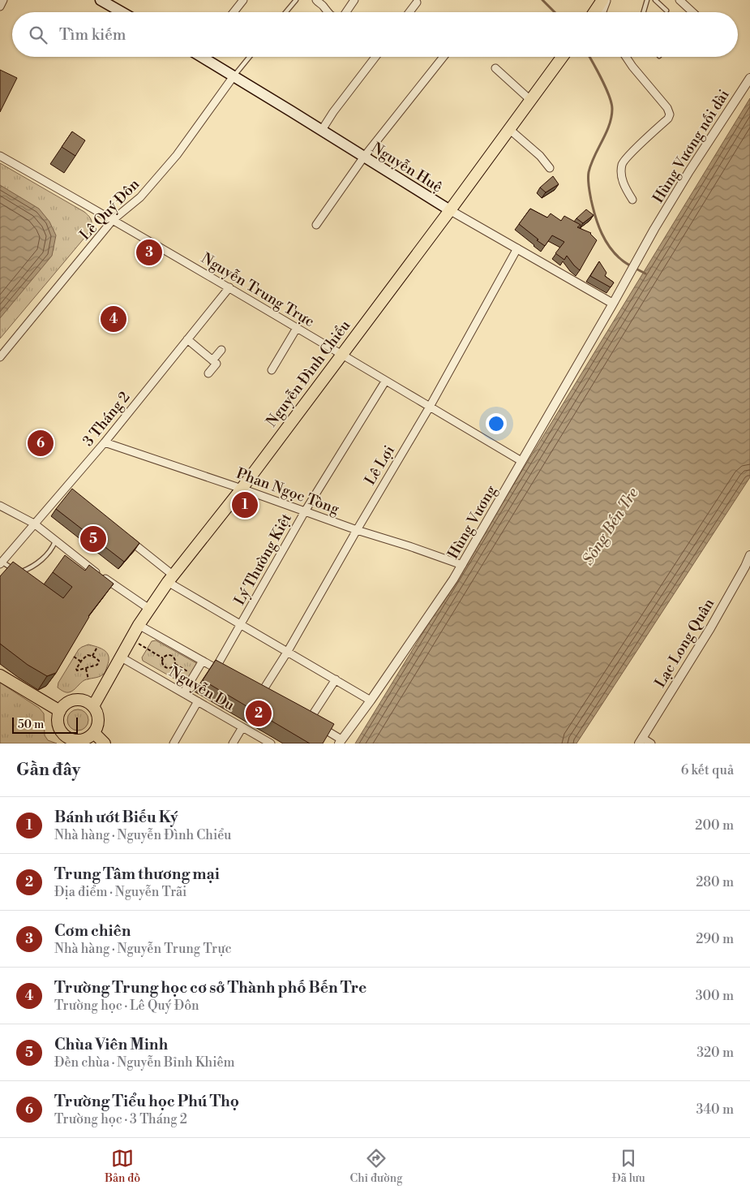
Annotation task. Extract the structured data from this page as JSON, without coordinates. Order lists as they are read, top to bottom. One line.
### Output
{"streets":{"main road":["Nguyễn Huệ","Nguyễn Đình Chiểu"],"street":["Hùng Vương nối dài","Lê Quý Đôn","Nguyễn Trung Trực","3 Tháng 2","Lê Lợi","Phan Ngọc Tòng","Hùng Vương","Lý Thường Kiệt","Lạc Long Quân","Nguyễn Du"]},"crossings":[["Hùng Vương nối dài","Hùng Vương"],["Nguyễn Huệ","Lê Quý Đôn"],["Nguyễn Huệ","Nguyễn Đình Chiểu"],["Nguyễn Huệ","Lê Lợi"],["Nguyễn Huệ","Hùng Vương"],["Lê Quý Đôn","Nguyễn Trung Trực"],["Nguyễn Trung Trực","Nguyễn Đình Chiểu"],["Nguyễn Trung Trực","3 Tháng 2"],["Nguyễn Trung Trực","Lê Lợi"],["Nguyễn Trung Trực","Hùng Vương"],["Nguyễn Trung Trực","Lý Thường Kiệt"],["Nguyễn Đình Chiểu","Phan Ngọc Tòng"],["Nguyễn Đình Chiểu","Nguyễn Du"],["3 Tháng 2","Phan Ngọc Tòng"],["Lê Lợi","Phan Ngọc Tòng"],["Phan Ngọc Tòng","Hùng Vương"],["Phan Ngọc Tòng","Lý Thường Kiệt"]],"water":["Sông Bến Tre"],"scale_bar":"50 m","page":{"search":"Tìm kiếm","pins":["3","4","6","1","5","2"],"scale":"50 m","heading":["Gần đây","6 kết quả"],"list":[{"mark":"1","name":"Bánh ướt Biếu Ký","note":"Nhà hàng · Nguyễn Đình Chiểu","value":"200 m"},{"mark":"2","name":"Trung Tâm thương mại","note":"Địa điểm · Nguyễn Trãi","value":"280 m"},{"mark":"3","name":"Cơm chiên","note":"Nhà hàng · Nguyễn Trung Trực","value":"290 m"},{"mark":"4","name":"Trường Trung học cơ sở Thành phố Bến Tre","note":"Trường học · Lê Quý Đôn","value":"300 m"},{"mark":"5","name":"Chùa Viên Minh","note":"Đền chùa · Nguyễn Bỉnh Khiêm","value":"320 m"},{"mark":"6","name":"Trường Tiểu học Phú Thọ","note":"Trường học · 3 Tháng 2","value":"340 m"}],"nav":["Bản đồ","Chỉ đường","Đã lưu"]}}
